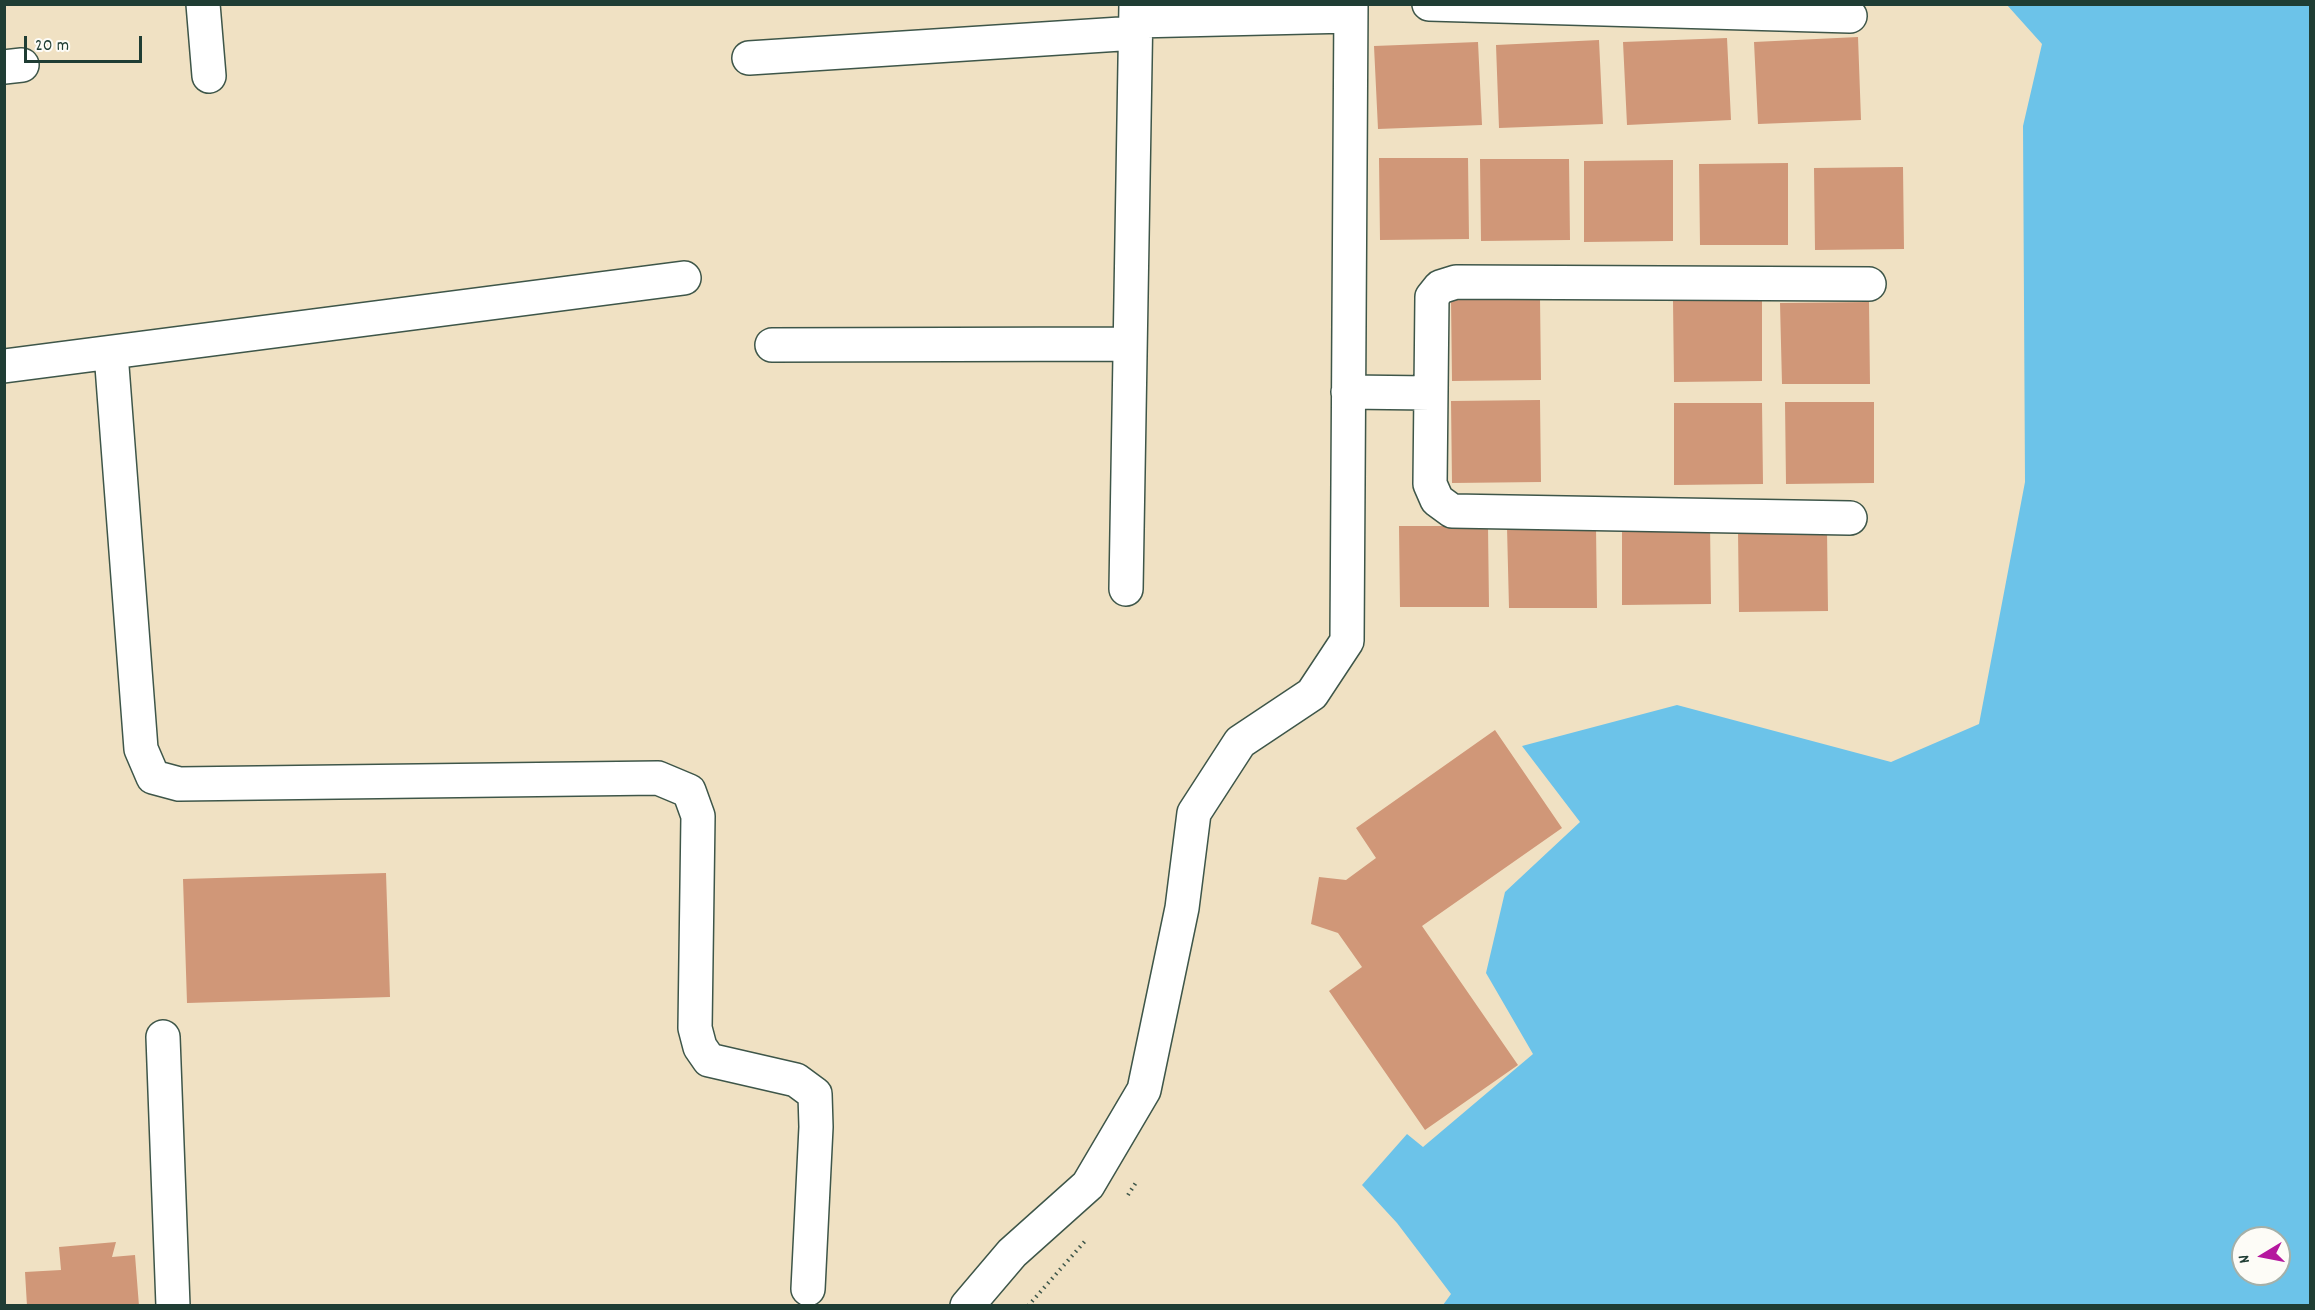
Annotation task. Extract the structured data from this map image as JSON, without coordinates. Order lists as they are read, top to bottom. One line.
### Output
{"scale_bar":"20 m","north":"left"}
